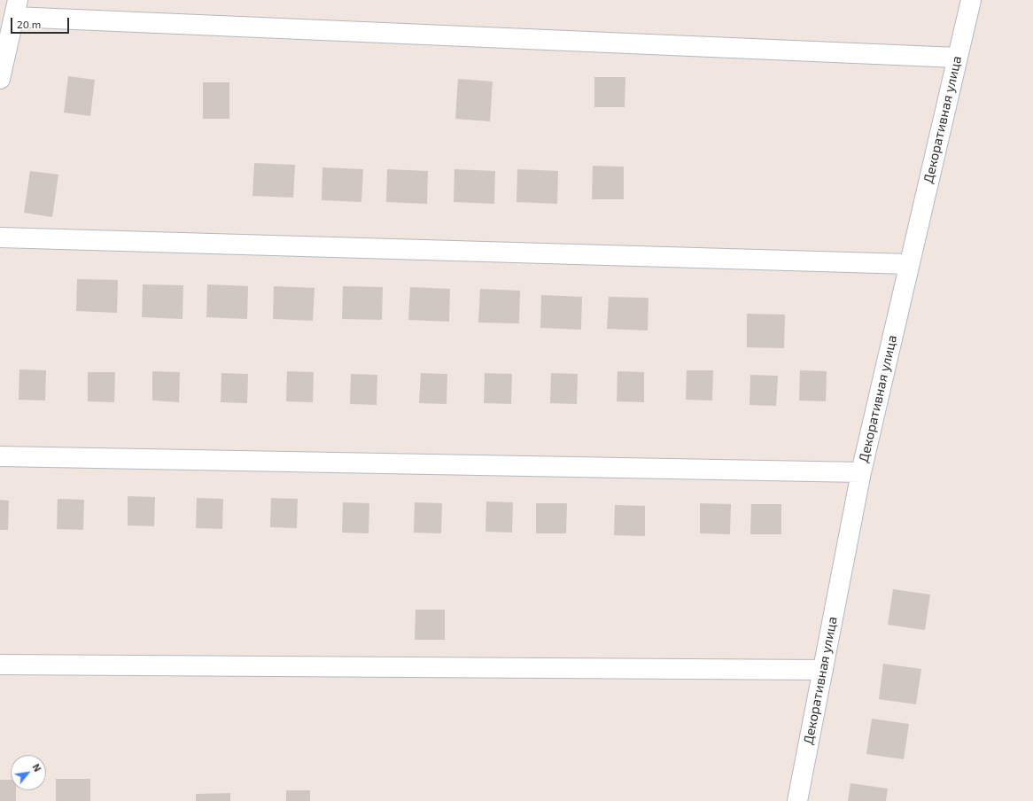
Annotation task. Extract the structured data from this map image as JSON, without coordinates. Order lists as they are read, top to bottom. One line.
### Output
{"streets":{"street":["Декоративная улица"]},"scale_bar":"20 m","north":"top right"}
